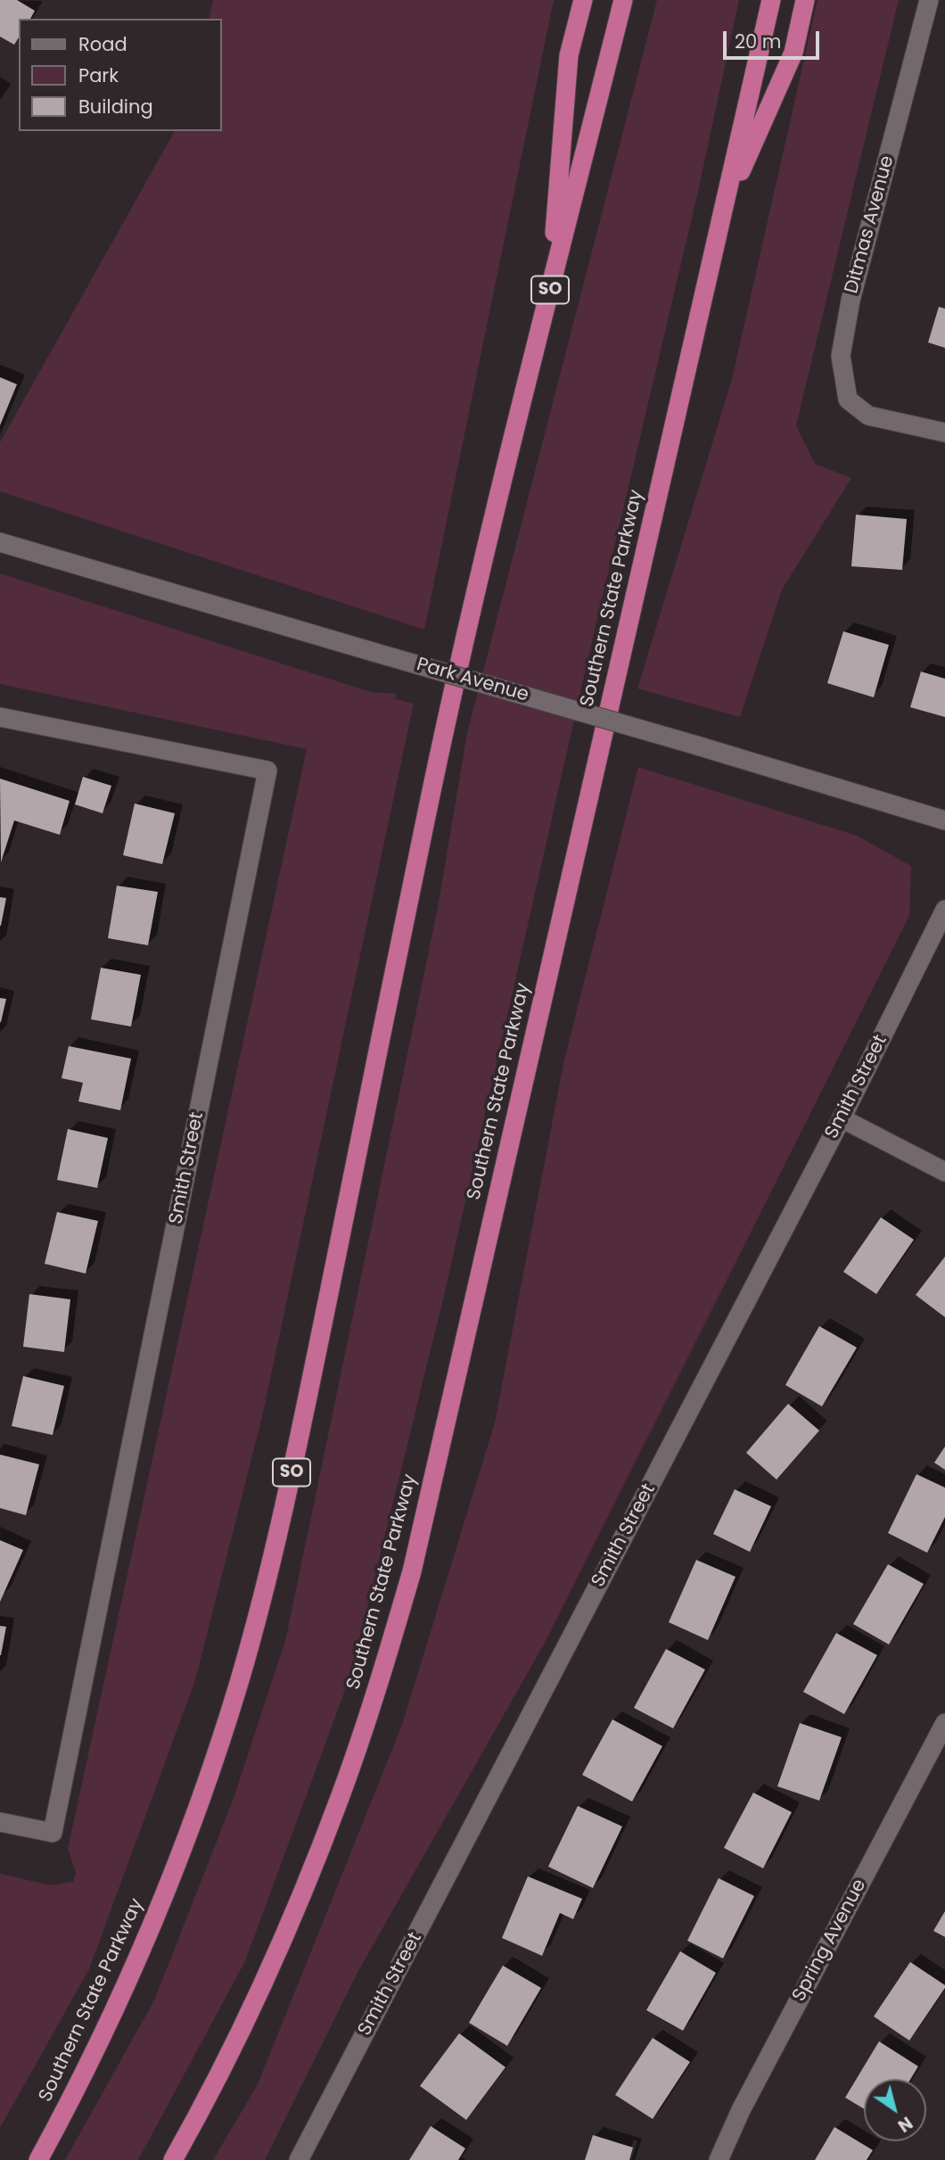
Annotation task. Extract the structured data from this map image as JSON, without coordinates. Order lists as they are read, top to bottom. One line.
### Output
{"streets":{"highway":["SO","Southern State Parkway"],"street":["Ditmas Avenue","Park Avenue","Smith Street","Spring Avenue"]},"legend":["Road","Park","Building"],"scale_bar":"20 m","north":"bottom right"}
